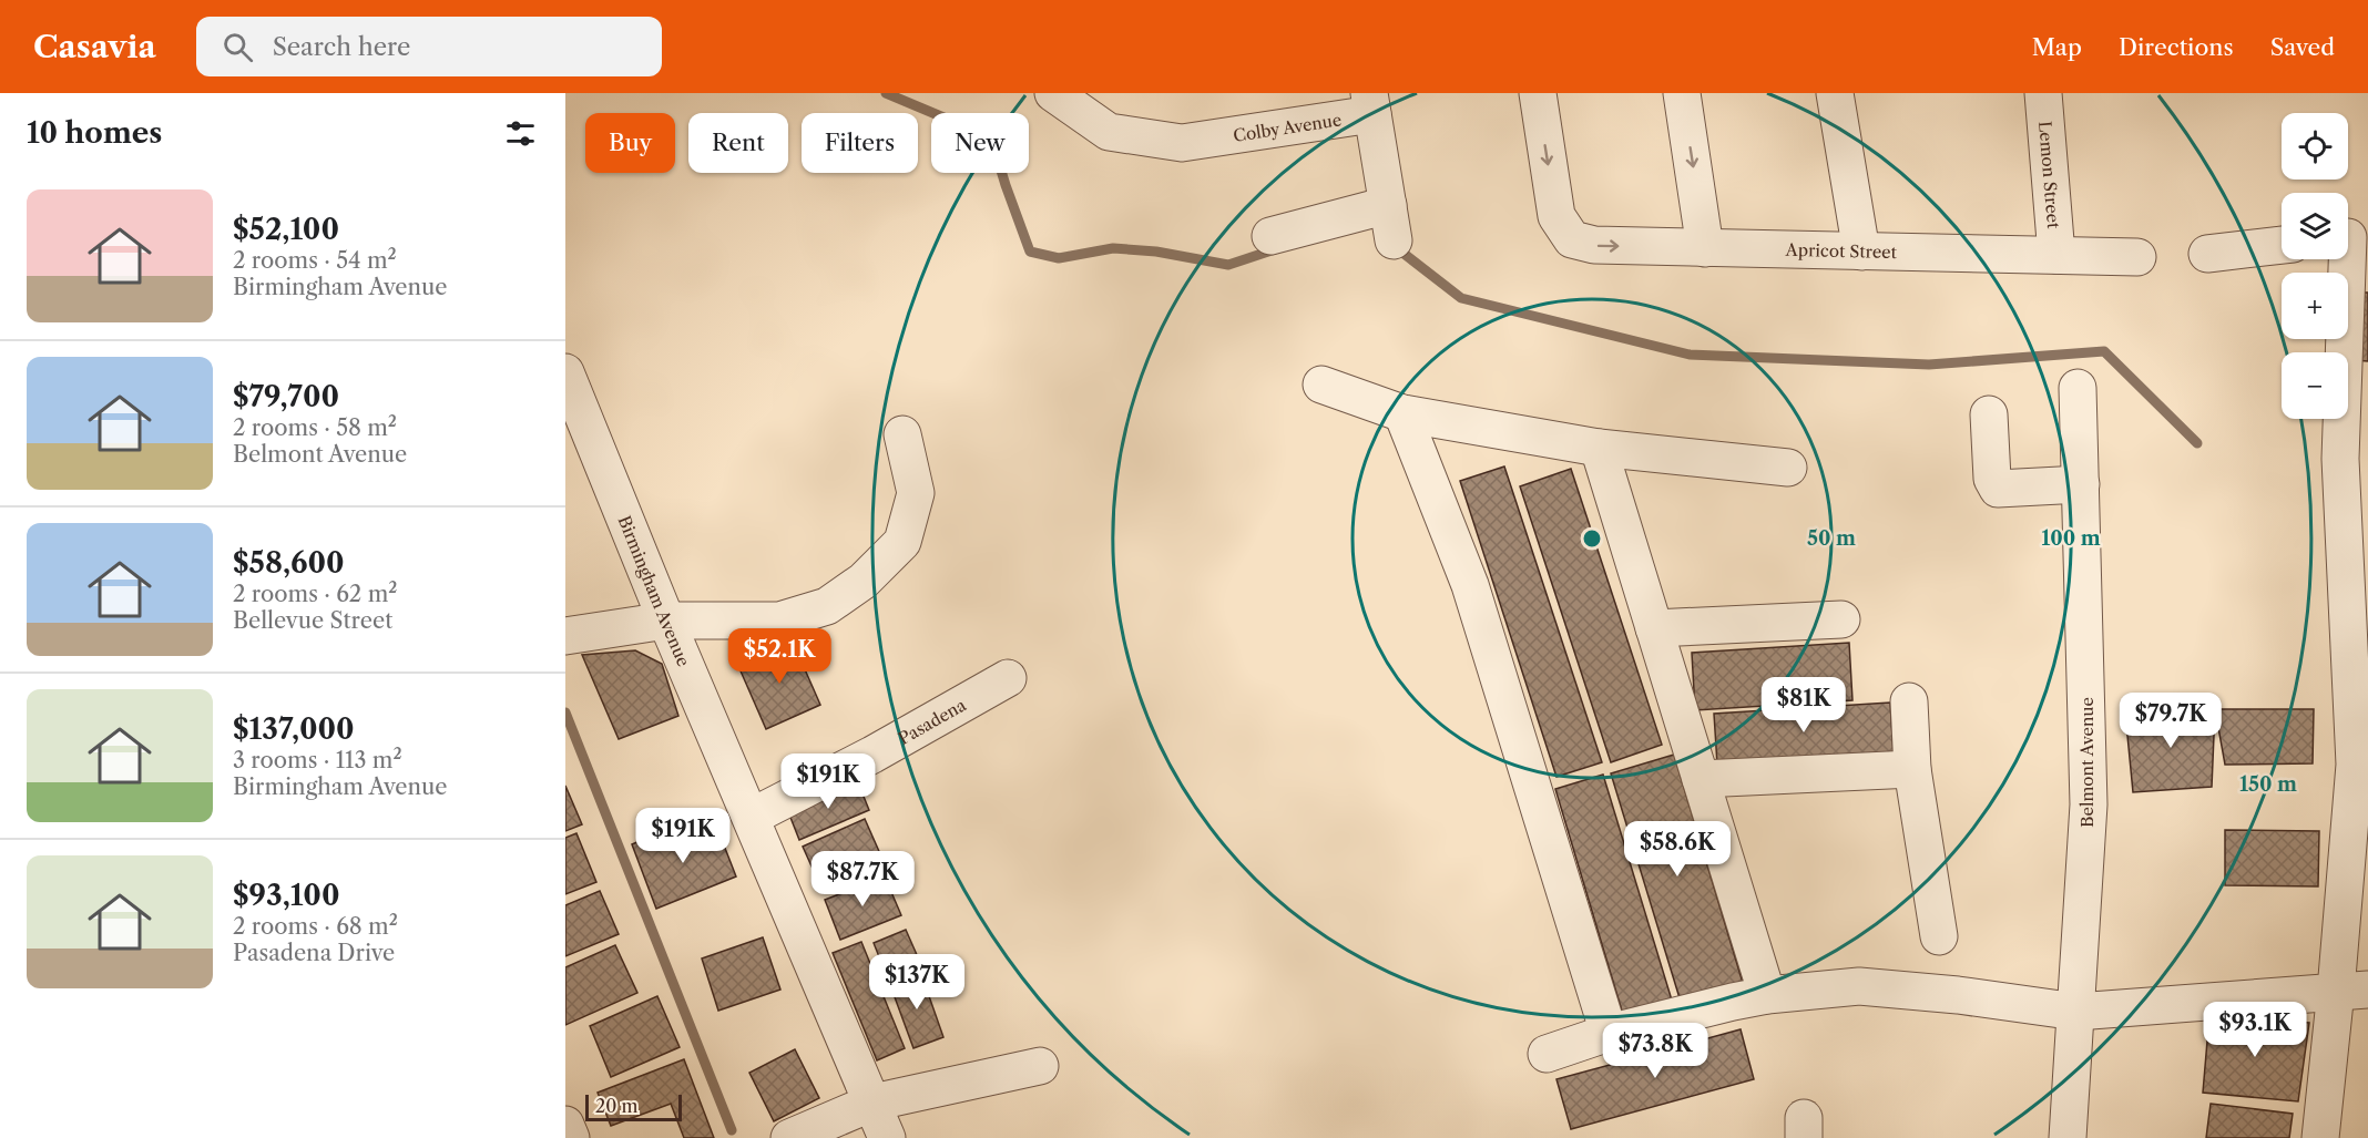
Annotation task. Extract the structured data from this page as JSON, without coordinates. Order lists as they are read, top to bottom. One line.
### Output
{"streets":{"street":["Colby Avenue","Lemon Street","Apricot Street","Birmingham Avenue","Pasadena","Belmont Avenue"]},"crossings":[["Lemon Street","Apricot Street"],["Birmingham Avenue","Pasadena"]],"scale_bar":"20 m","page":{"header":"Casavia","search":"Search here","nav":["Map","Directions","Saved"],"heading":"10 homes","map_buttons":["+","−"],"chip":["Buy","Rent","Filters","New"],"list":[{"name":"$52,100","note":"2 rooms · 54 m² · Birmingham Avenue"},{"name":"$79,700","note":"2 rooms · 58 m² · Belmont Avenue"},{"name":"$58,600","note":"2 rooms · 62 m² · Bellevue Street"},{"name":"$137,000","note":"3 rooms · 113 m² · Birmingham Avenue"},{"name":"$93,100","note":"2 rooms · 68 m² · Pasadena Drive"}],"price":["$52.1K","$81K","$79.7K","$191K","$191K","$58.6K","$87.7K","$137K","$93.1K","$73.8K"],"scale":"20 m"},"rings":["50 m","100 m","150 m"]}
